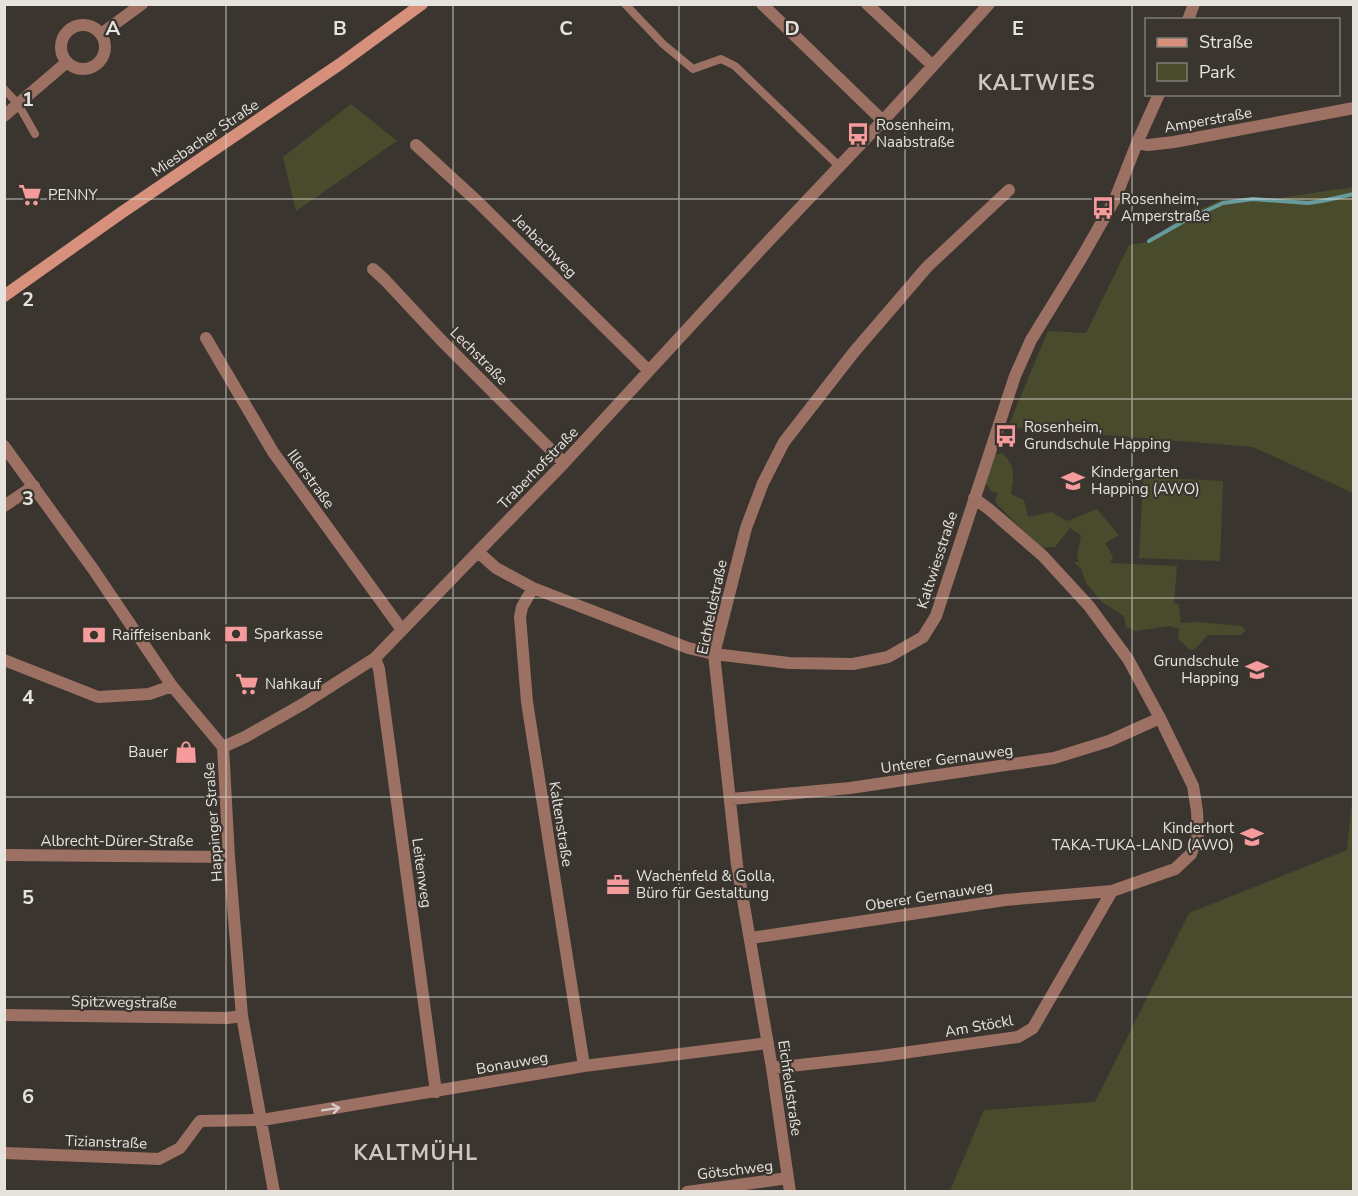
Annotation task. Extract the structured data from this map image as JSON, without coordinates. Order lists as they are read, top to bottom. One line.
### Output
{"streets":{"main road":["Miesbacher Straße"],"street":["Amperstraße","Jenbachweg","Lechstraße","Traberhofstraße","Illerstraße","Kaltwiesstraße","Eichfeldstraße","Unterer Gernauweg","Happinger Straße","Kaltenstraße","Albrecht-Dürer-Straße","Leitenweg","Oberer Gernauweg","Spitzwegstraße","Am Stöckl","Bonauweg","Tizianstraße","Götschweg"]},"crossings":[["Amperstraße","Kaltwiesstraße"],["Jenbachweg","Traberhofstraße"],["Lechstraße","Traberhofstraße"],["Traberhofstraße","Illerstraße"],["Traberhofstraße","Kaltwiesstraße"],["Traberhofstraße","Happinger Straße"],["Traberhofstraße","Leitenweg"],["Kaltwiesstraße","Eichfeldstraße"],["Kaltwiesstraße","Kaltenstraße"],["Kaltwiesstraße","Oberer Gernauweg"],["Eichfeldstraße","Unterer Gernauweg"],["Eichfeldstraße","Oberer Gernauweg"],["Eichfeldstraße","Am Stöckl"],["Eichfeldstraße","Bonauweg"],["Eichfeldstraße","Götschweg"],["Unterer Gernauweg","Oberer Gernauweg"],["Happinger Straße","Albrecht-Dürer-Straße"],["Happinger Straße","Spitzwegstraße"],["Happinger Straße","Bonauweg"],["Happinger Straße","Tizianstraße"],["Kaltenstraße","Bonauweg"],["Leitenweg","Bonauweg"],["Oberer Gernauweg","Am Stöckl"],["Bonauweg","Tizianstraße"]],"districts":["KALTWIES","KALTMÜHL"],"places":{"bus stop":["Rosenheim, Naabstraße","Rosenheim, Amperstraße","Rosenheim, Grundschule Happing"],"supermarket":["PENNY","Nahkauf"],"school or university":["Kindergarten Happing (AWO)","Grundschule Happing","Kinderhort TAKA-TUKA-LAND (AWO)"],"bank":["Sparkasse","Raiffeisenbank"],"shop":["Bauer"],"office":["Wachenfeld & Golla, Büro für Gestaltung"]},"legend":["Straße","Park"],"grid":{"columns":["A","B","C","D","E"],"rows":["1","2","3","4","5","6"]}}
